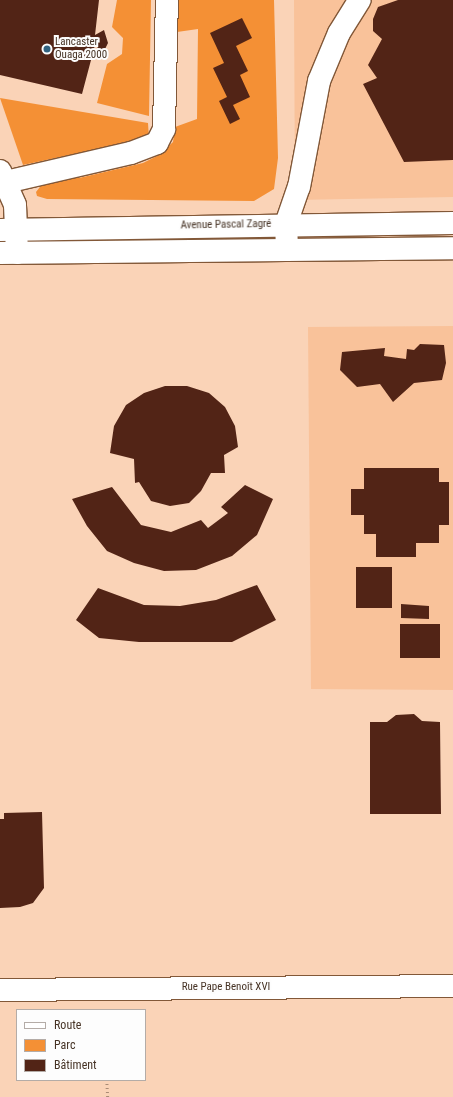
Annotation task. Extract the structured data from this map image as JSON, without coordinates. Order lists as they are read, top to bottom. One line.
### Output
{"streets":{"main road":["Avenue Pascal Zagré","Rue Pape Benoît XVI"]},"places":["Lancaster Ouaga 2000"],"legend":["Route","Parc","Bâtiment"]}
